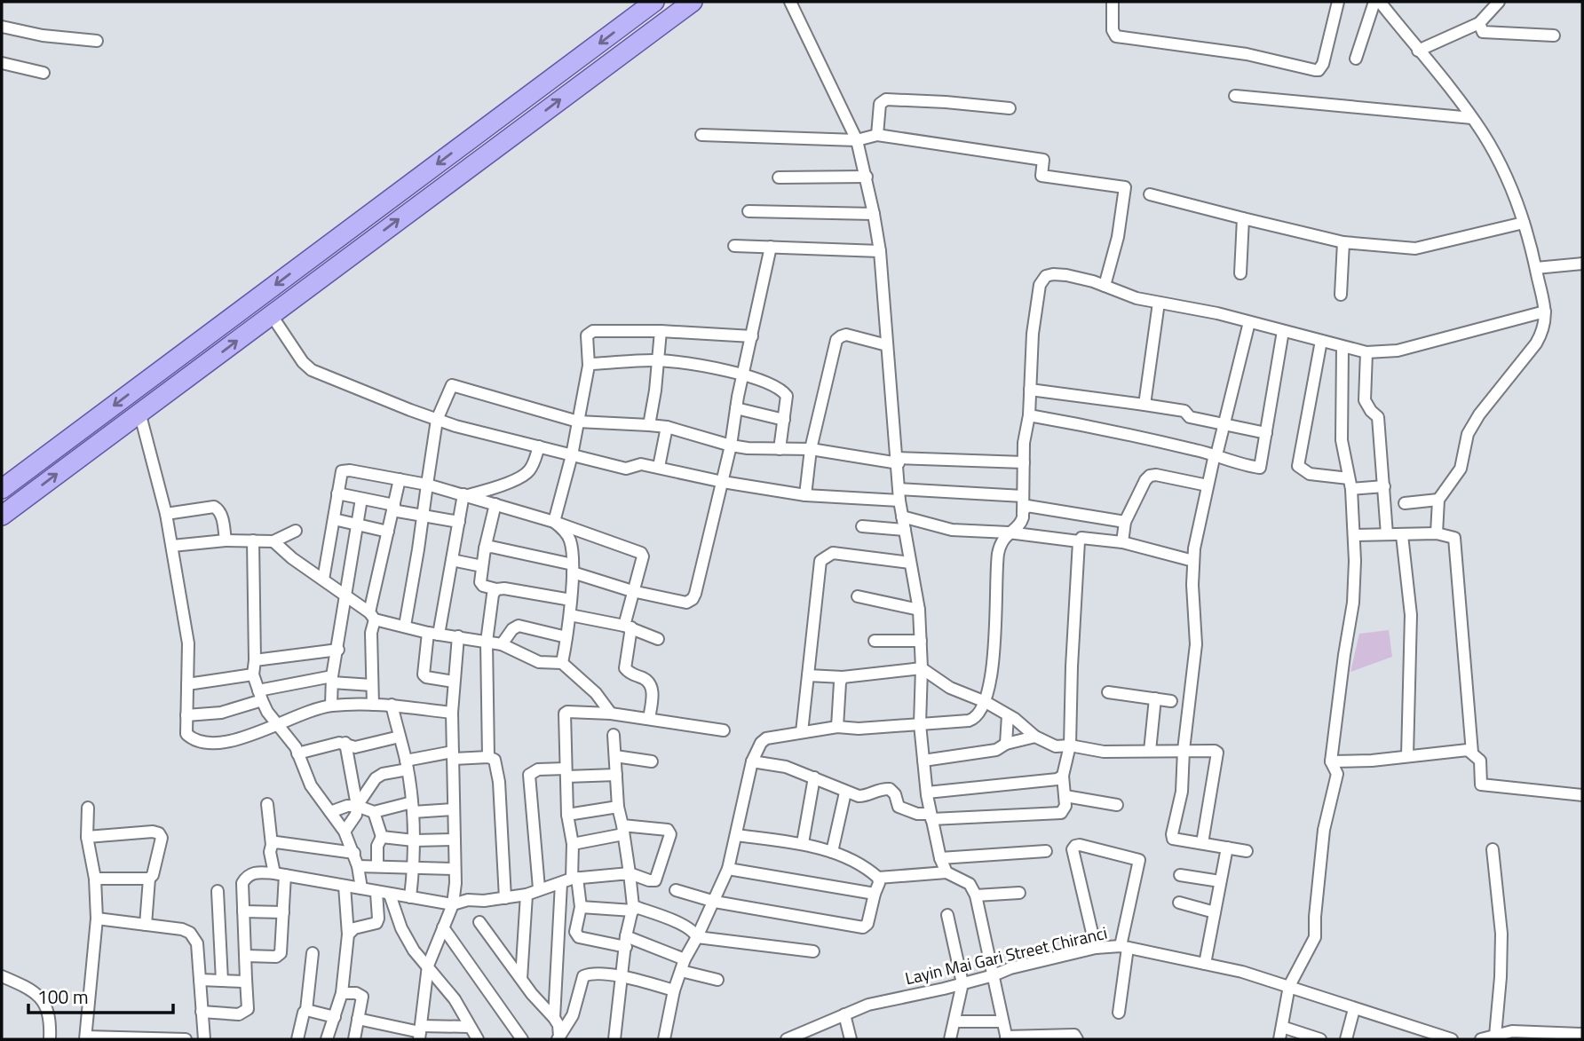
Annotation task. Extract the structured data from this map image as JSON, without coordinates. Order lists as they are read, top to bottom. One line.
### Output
{"streets":{"street":["Layin Mai Gari Street Chiranci"]},"scale_bar":"100 m"}
